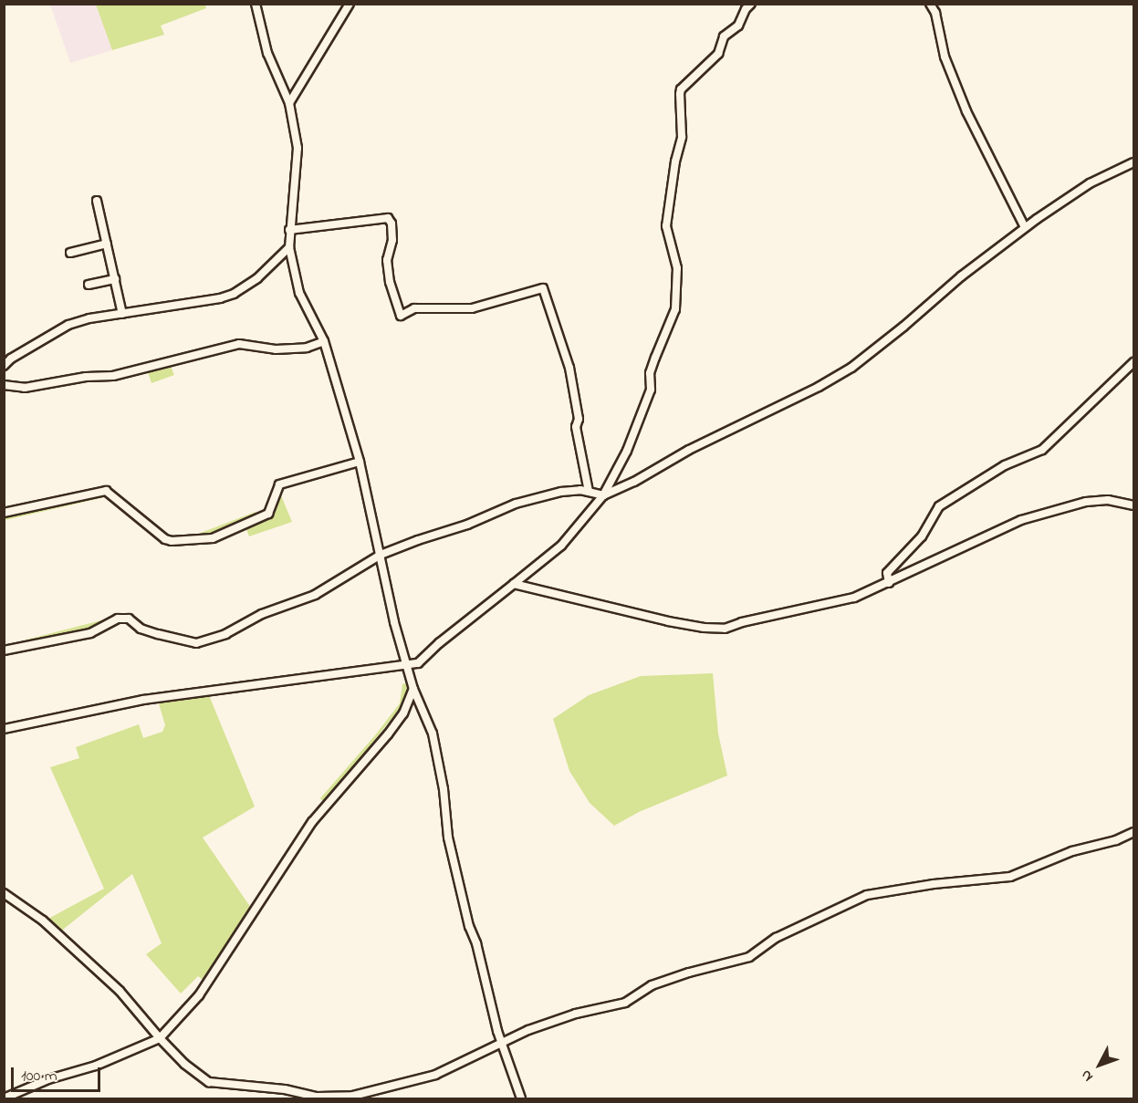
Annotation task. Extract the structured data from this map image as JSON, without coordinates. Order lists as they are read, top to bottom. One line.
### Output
{"scale_bar":"100 m","north":"bottom left"}
